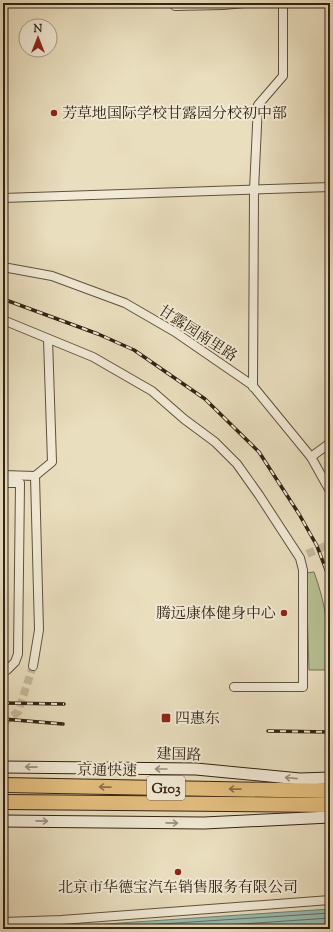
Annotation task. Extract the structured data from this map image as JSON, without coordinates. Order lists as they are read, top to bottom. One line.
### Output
{"streets":{"highway":["京通快速","G103"],"main road":["建国路"],"street":["甘露园南里路"]},"places":{"other":["芳草地国际学校甘露园分校初中部","腾远康体健身中心","北京市华德宝汽车销售服务有限公司"],"transit":["四惠东"]},"north":"top"}
